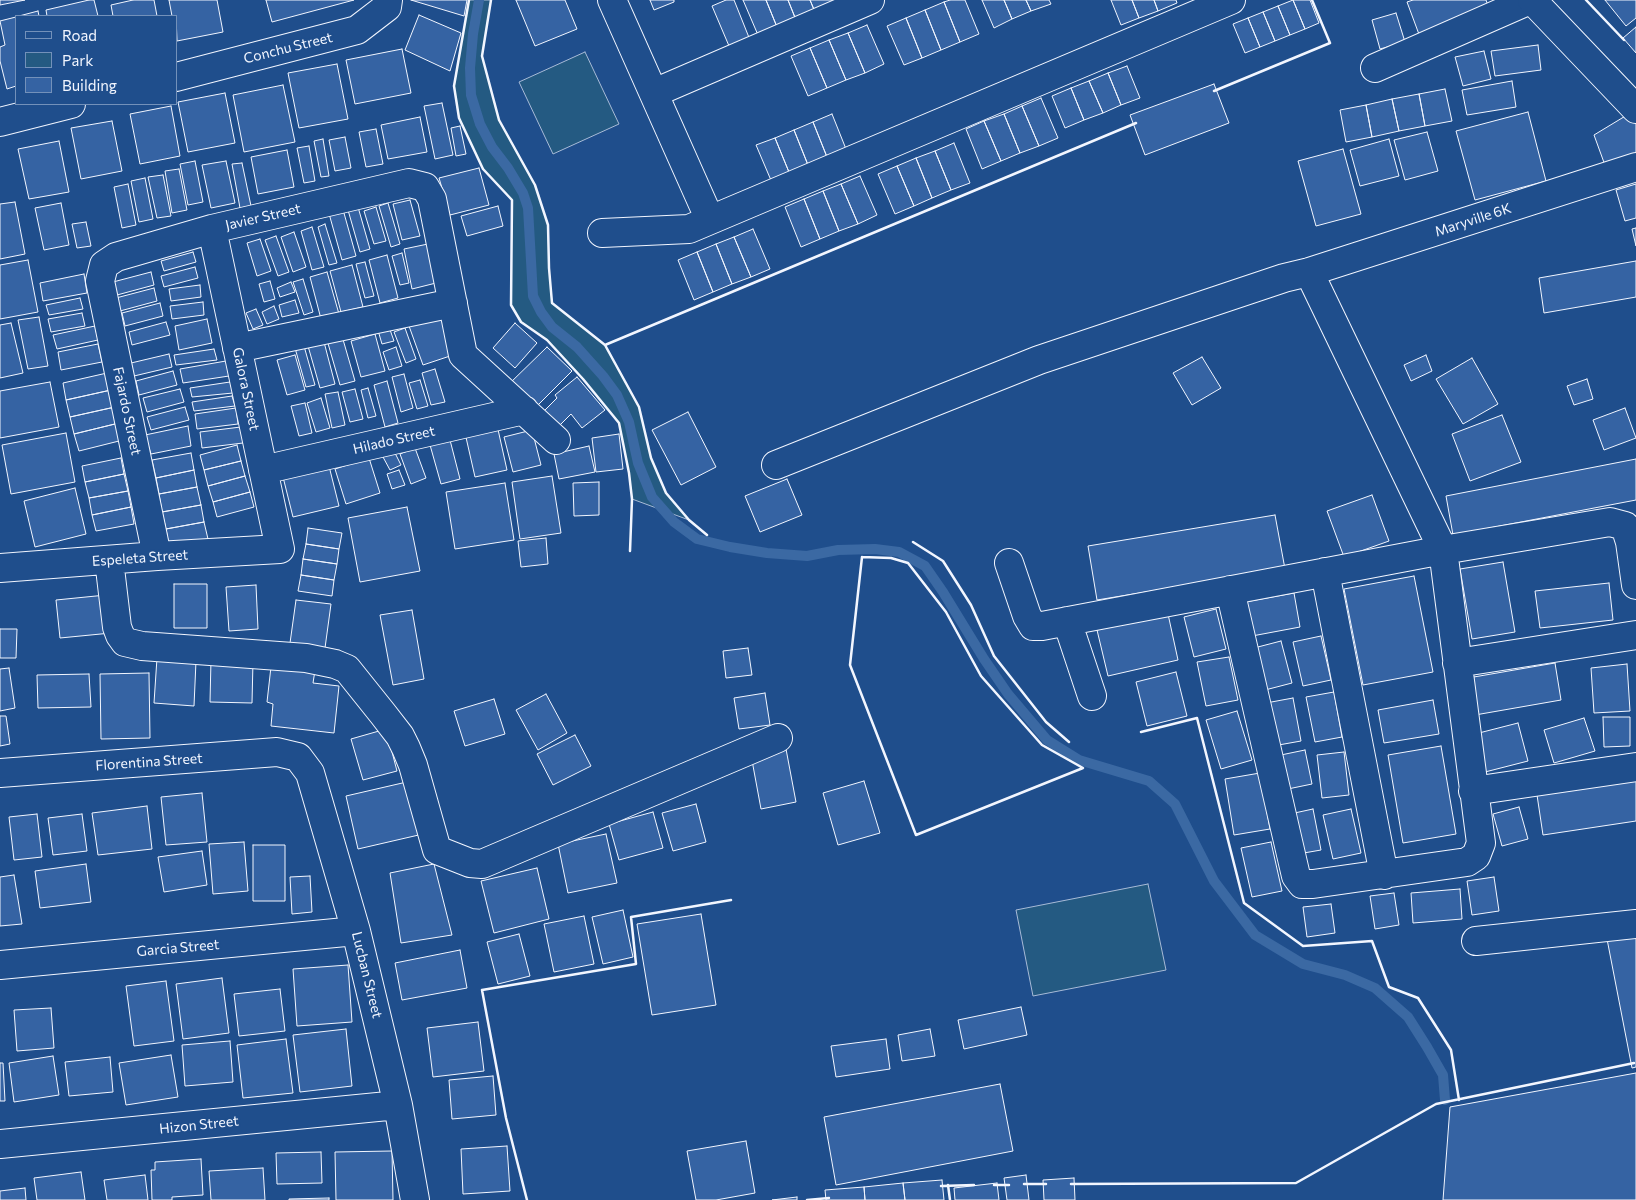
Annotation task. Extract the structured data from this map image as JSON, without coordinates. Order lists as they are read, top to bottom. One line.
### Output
{"streets":{"street":["Conchu Street","Javier Street","Maryville 6K","Galora Street","Fajardo Street","Hilado Street","Espeleta Street","Florentina Street","Garcia Street","Lucban Street","Hizon Street"]},"crossings":[["Javier Street","Galora Street"],["Javier Street","Fajardo Street"],["Galora Street","Hilado Street"],["Galora Street","Espeleta Street"],["Fajardo Street","Espeleta Street"],["Florentina Street","Lucban Street"],["Garcia Street","Lucban Street"],["Lucban Street","Hizon Street"]],"legend":["Road","Park","Building"]}
